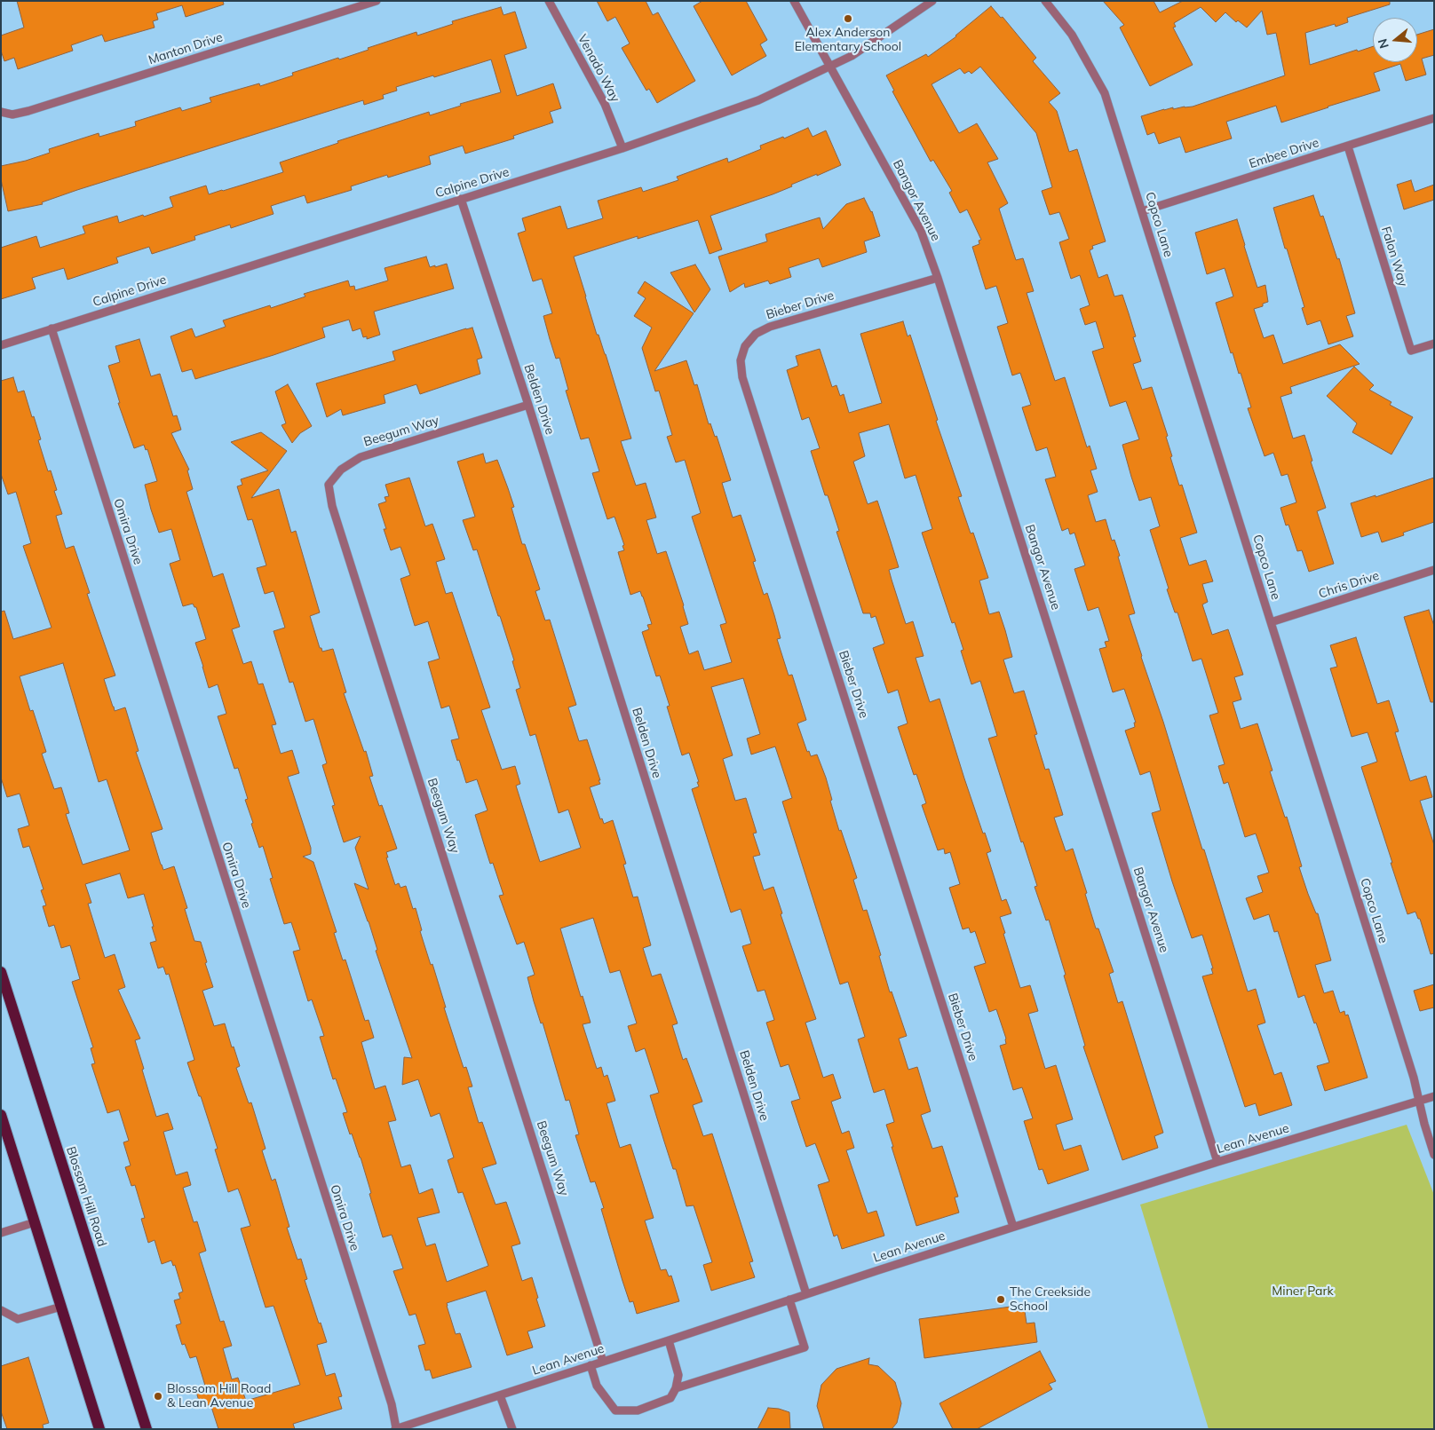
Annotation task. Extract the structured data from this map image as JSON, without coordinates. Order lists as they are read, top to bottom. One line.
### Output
{"streets":{"main road":["Blossom Hill Road"],"street":["Manton Drive","Venado Way","Embee Drive","Calpine Drive","Bangor Avenue","Copco Lane","Falon Way","Bieber Drive","Belden Drive","Beegum Way","Omira Drive","Chris Drive","Lean Avenue"]},"crossings":[["Venado Way","Calpine Drive"],["Embee Drive","Copco Lane"],["Embee Drive","Falon Way"],["Calpine Drive","Bangor Avenue"],["Calpine Drive","Belden Drive"],["Calpine Drive","Omira Drive"],["Bangor Avenue","Bieber Drive"],["Bangor Avenue","Lean Avenue"],["Copco Lane","Chris Drive"],["Copco Lane","Lean Avenue"],["Bieber Drive","Lean Avenue"],["Belden Drive","Beegum Way"],["Belden Drive","Lean Avenue"],["Beegum Way","Lean Avenue"],["Omira Drive","Lean Avenue"]],"parks":["Miner Park"],"places":["Alex Anderson Elementary School","The Creekside School","Blossom Hill Road & Lean Avenue"],"north":"left"}
